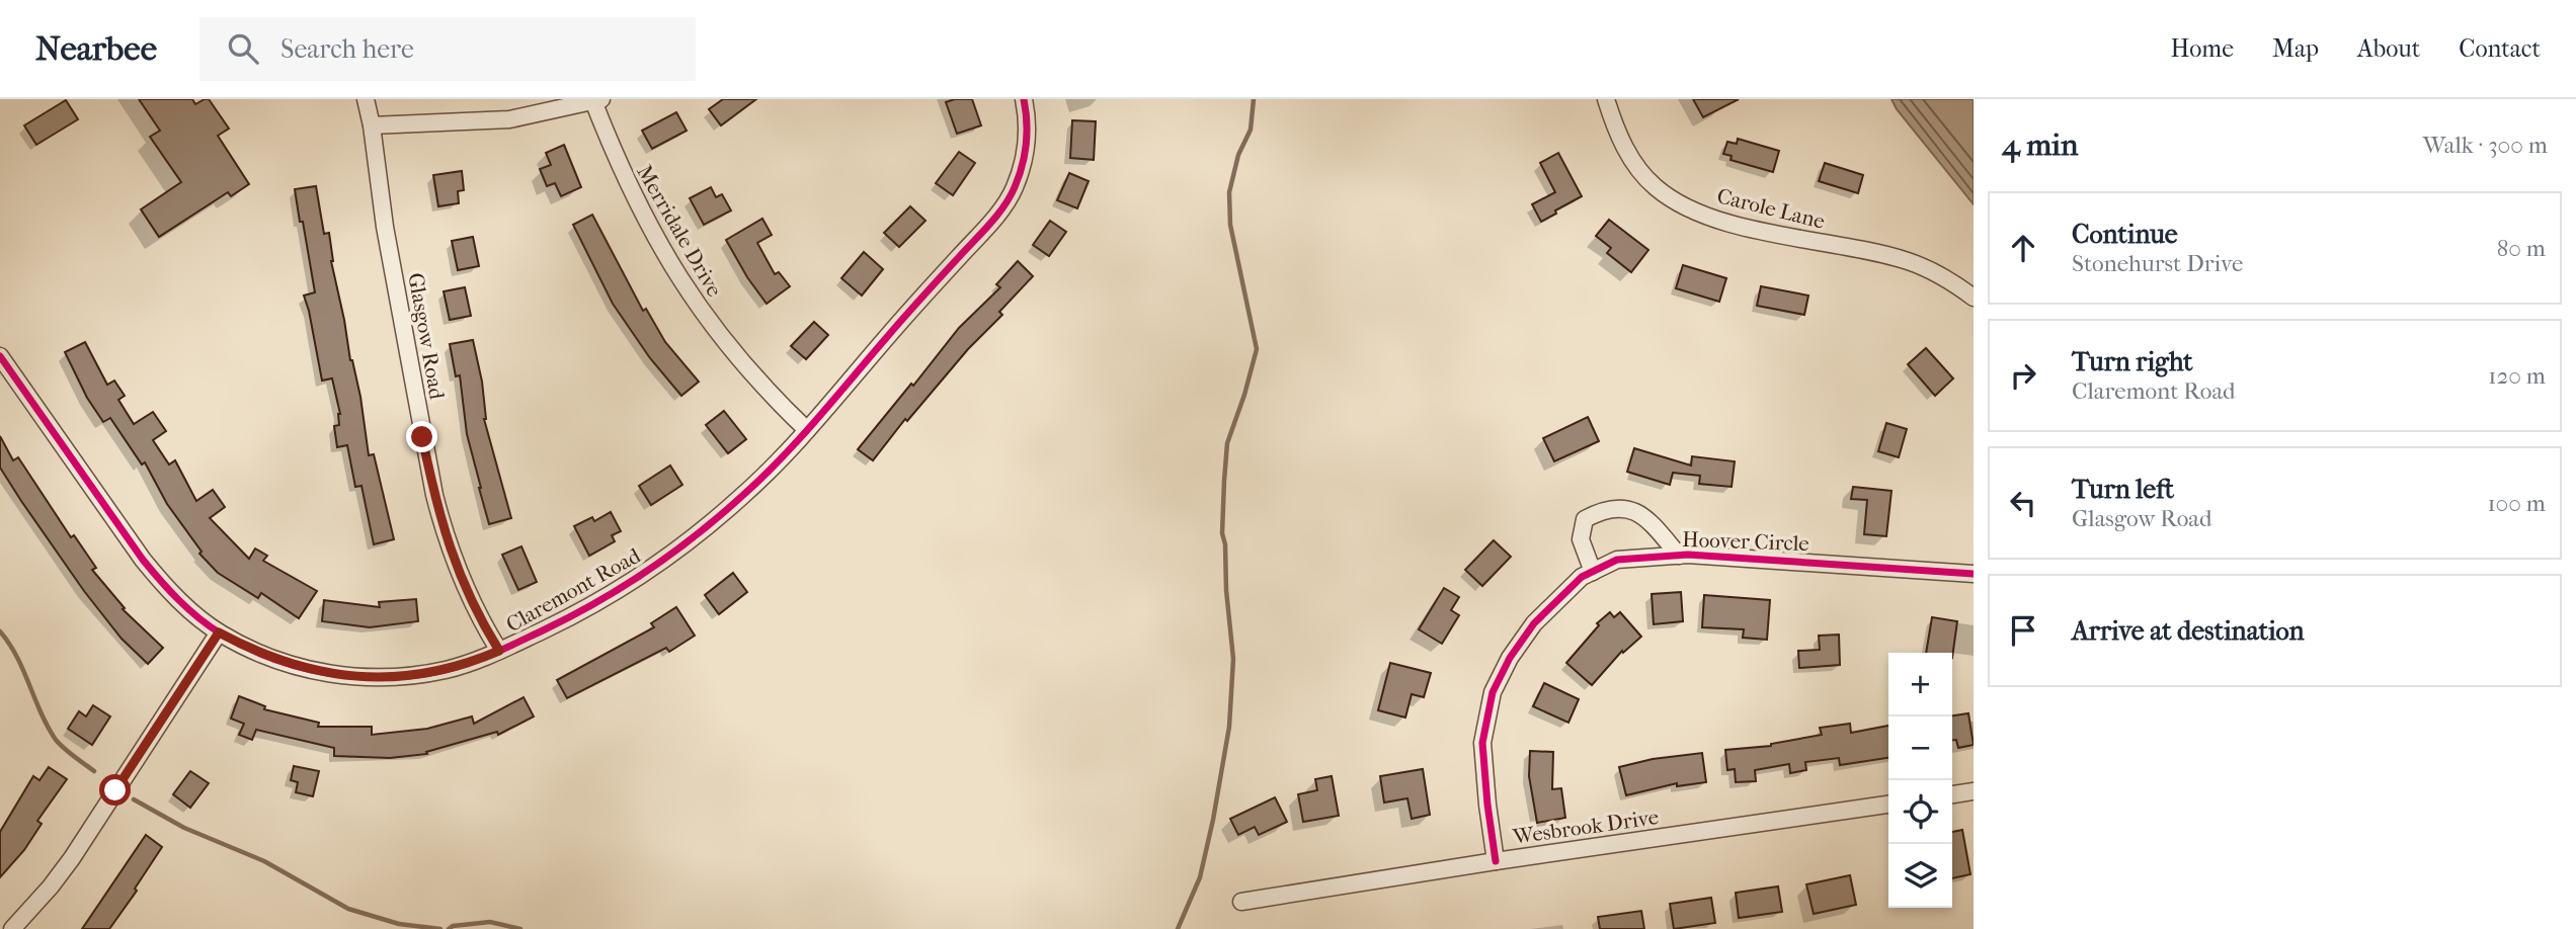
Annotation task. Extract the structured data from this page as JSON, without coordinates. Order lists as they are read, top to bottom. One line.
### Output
{"streets":{"street":["Carole Lane","Merridale Drive","Glasgow Road","Hoover Circle","Claremont Road","Wesbrook Drive"]},"crossings":[["Merridale Drive","Claremont Road"],["Glasgow Road","Claremont Road"],["Hoover Circle","Wesbrook Drive"]],"page":{"header":"Nearbee","search":"Search here","nav":["Home","Map","About","Contact"],"heading":["4 min","Walk · 300 m"],"list":[["Continue","Stonehurst Drive","80 m"],["Turn right","Claremont Road","120 m"],["Turn left","Glasgow Road","100 m"],"Arrive at destination"],"map_buttons":["+","−"]}}
